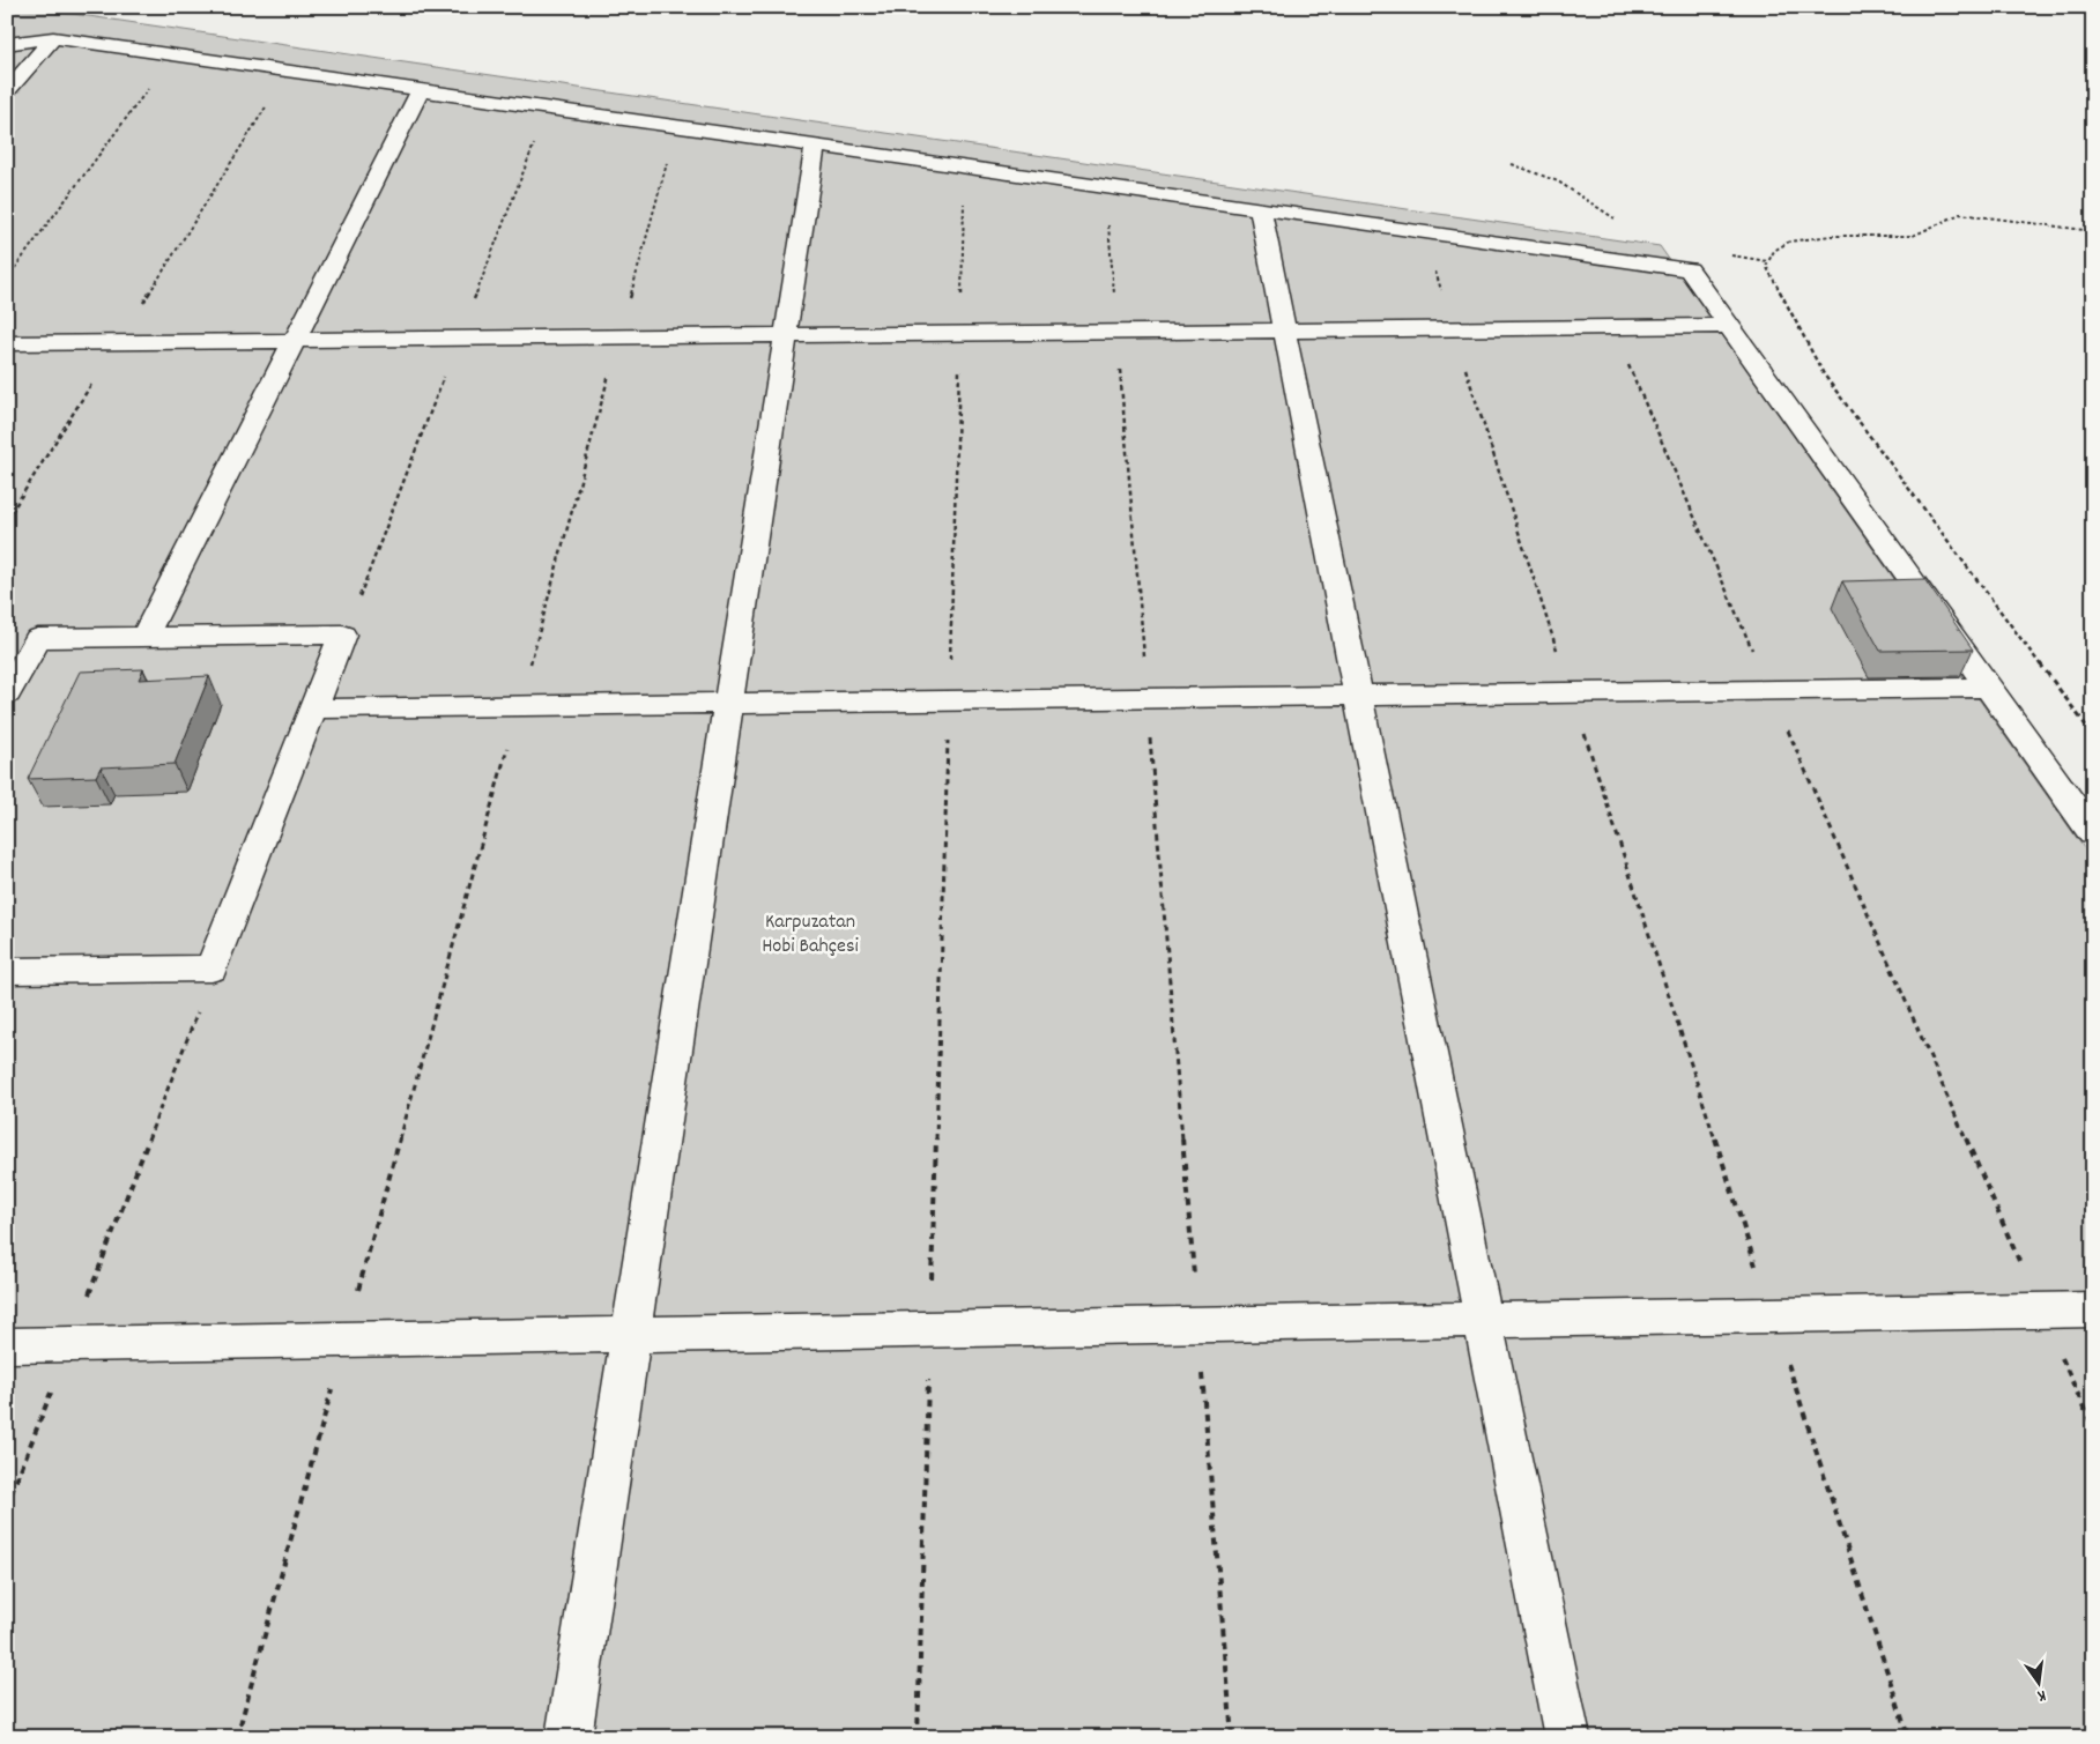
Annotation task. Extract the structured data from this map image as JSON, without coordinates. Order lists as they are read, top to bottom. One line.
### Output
{"parks":["Karpuzatan Hobi Bahçesi"],"north":"bottom"}
